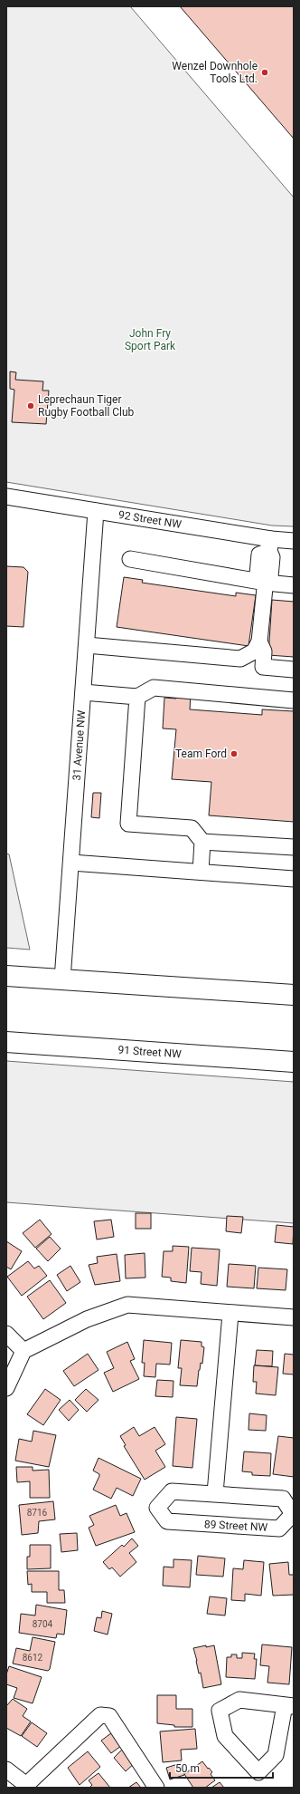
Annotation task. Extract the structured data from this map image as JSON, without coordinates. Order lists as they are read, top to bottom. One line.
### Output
{"streets":{"main road":["91 Street NW"],"street":["92 Street NW","31 Avenue NW","89 Street NW"]},"crossings":[["92 Street NW","31 Avenue NW"]],"parks":["John Fry Sport Park"],"places":["Wenzel Downhole Tools Ltd.","Leprechaun Tiger Rugby Football Club","Team Ford"],"house_numbers":["8716","8704","8612"],"scale_bar":"50 m"}
